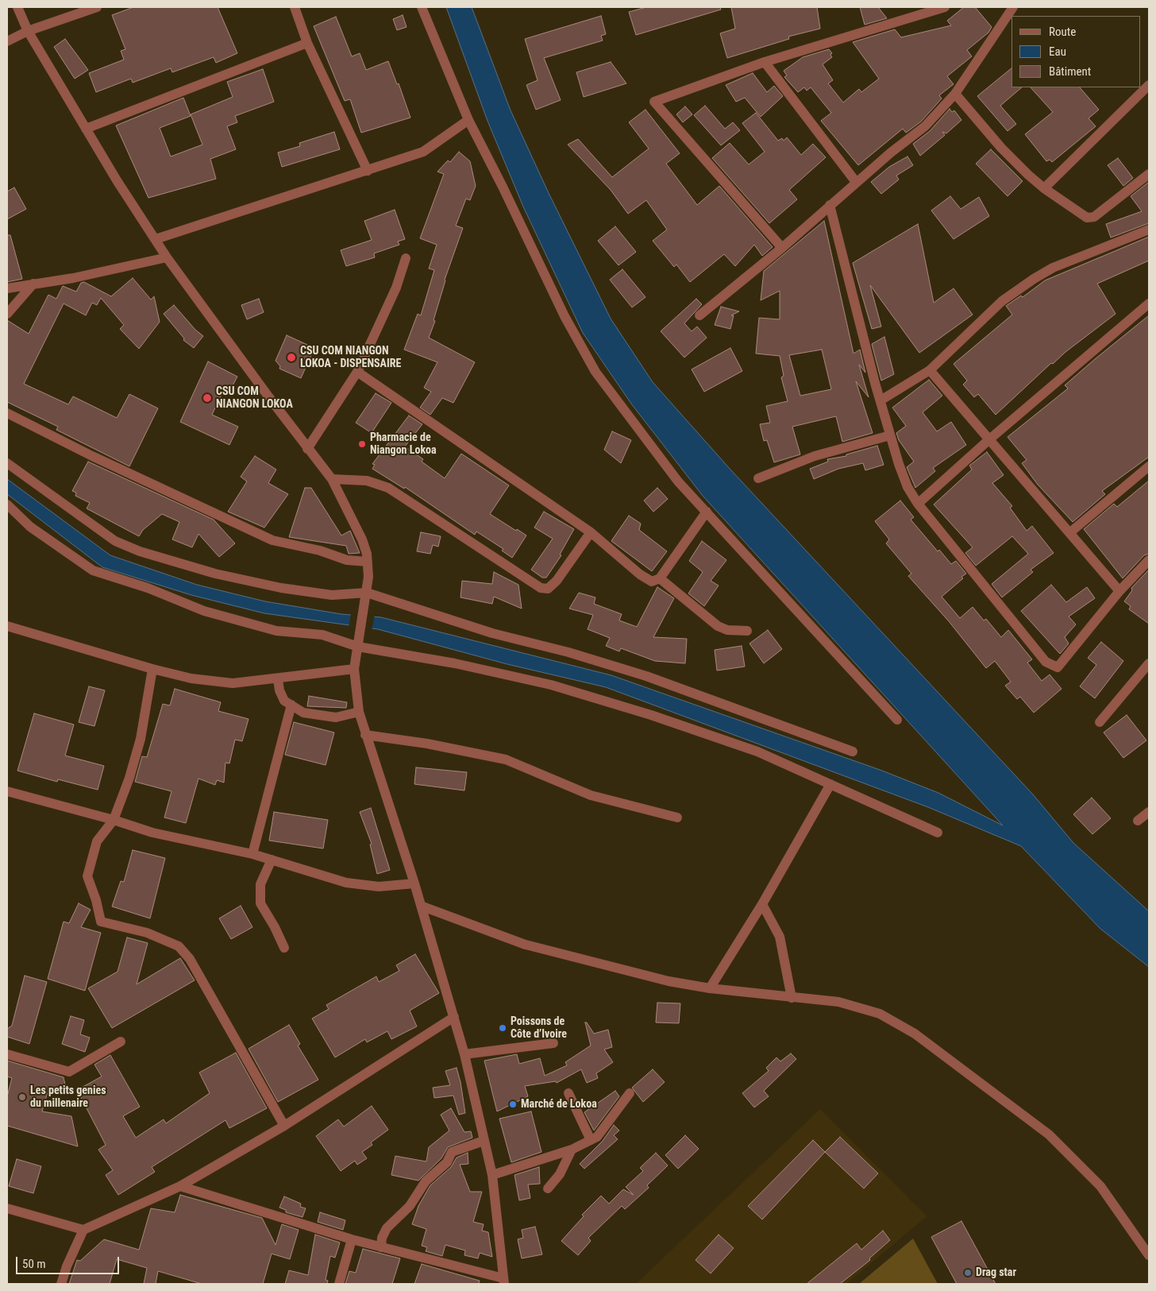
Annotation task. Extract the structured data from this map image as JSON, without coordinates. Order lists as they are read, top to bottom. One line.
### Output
{"places":["CSU COM NIANGON LOKOA - DISPENSAIRE","CSU COM NIANGON LOKOA","Pharmacie de Niangon Lokoa","Poissons de Côte d’Ivoire","Les petits genies du millenaire","Marché de Lokoa","Drag star"],"legend":["Route","Eau","Bâtiment"],"scale_bar":"50 m"}
